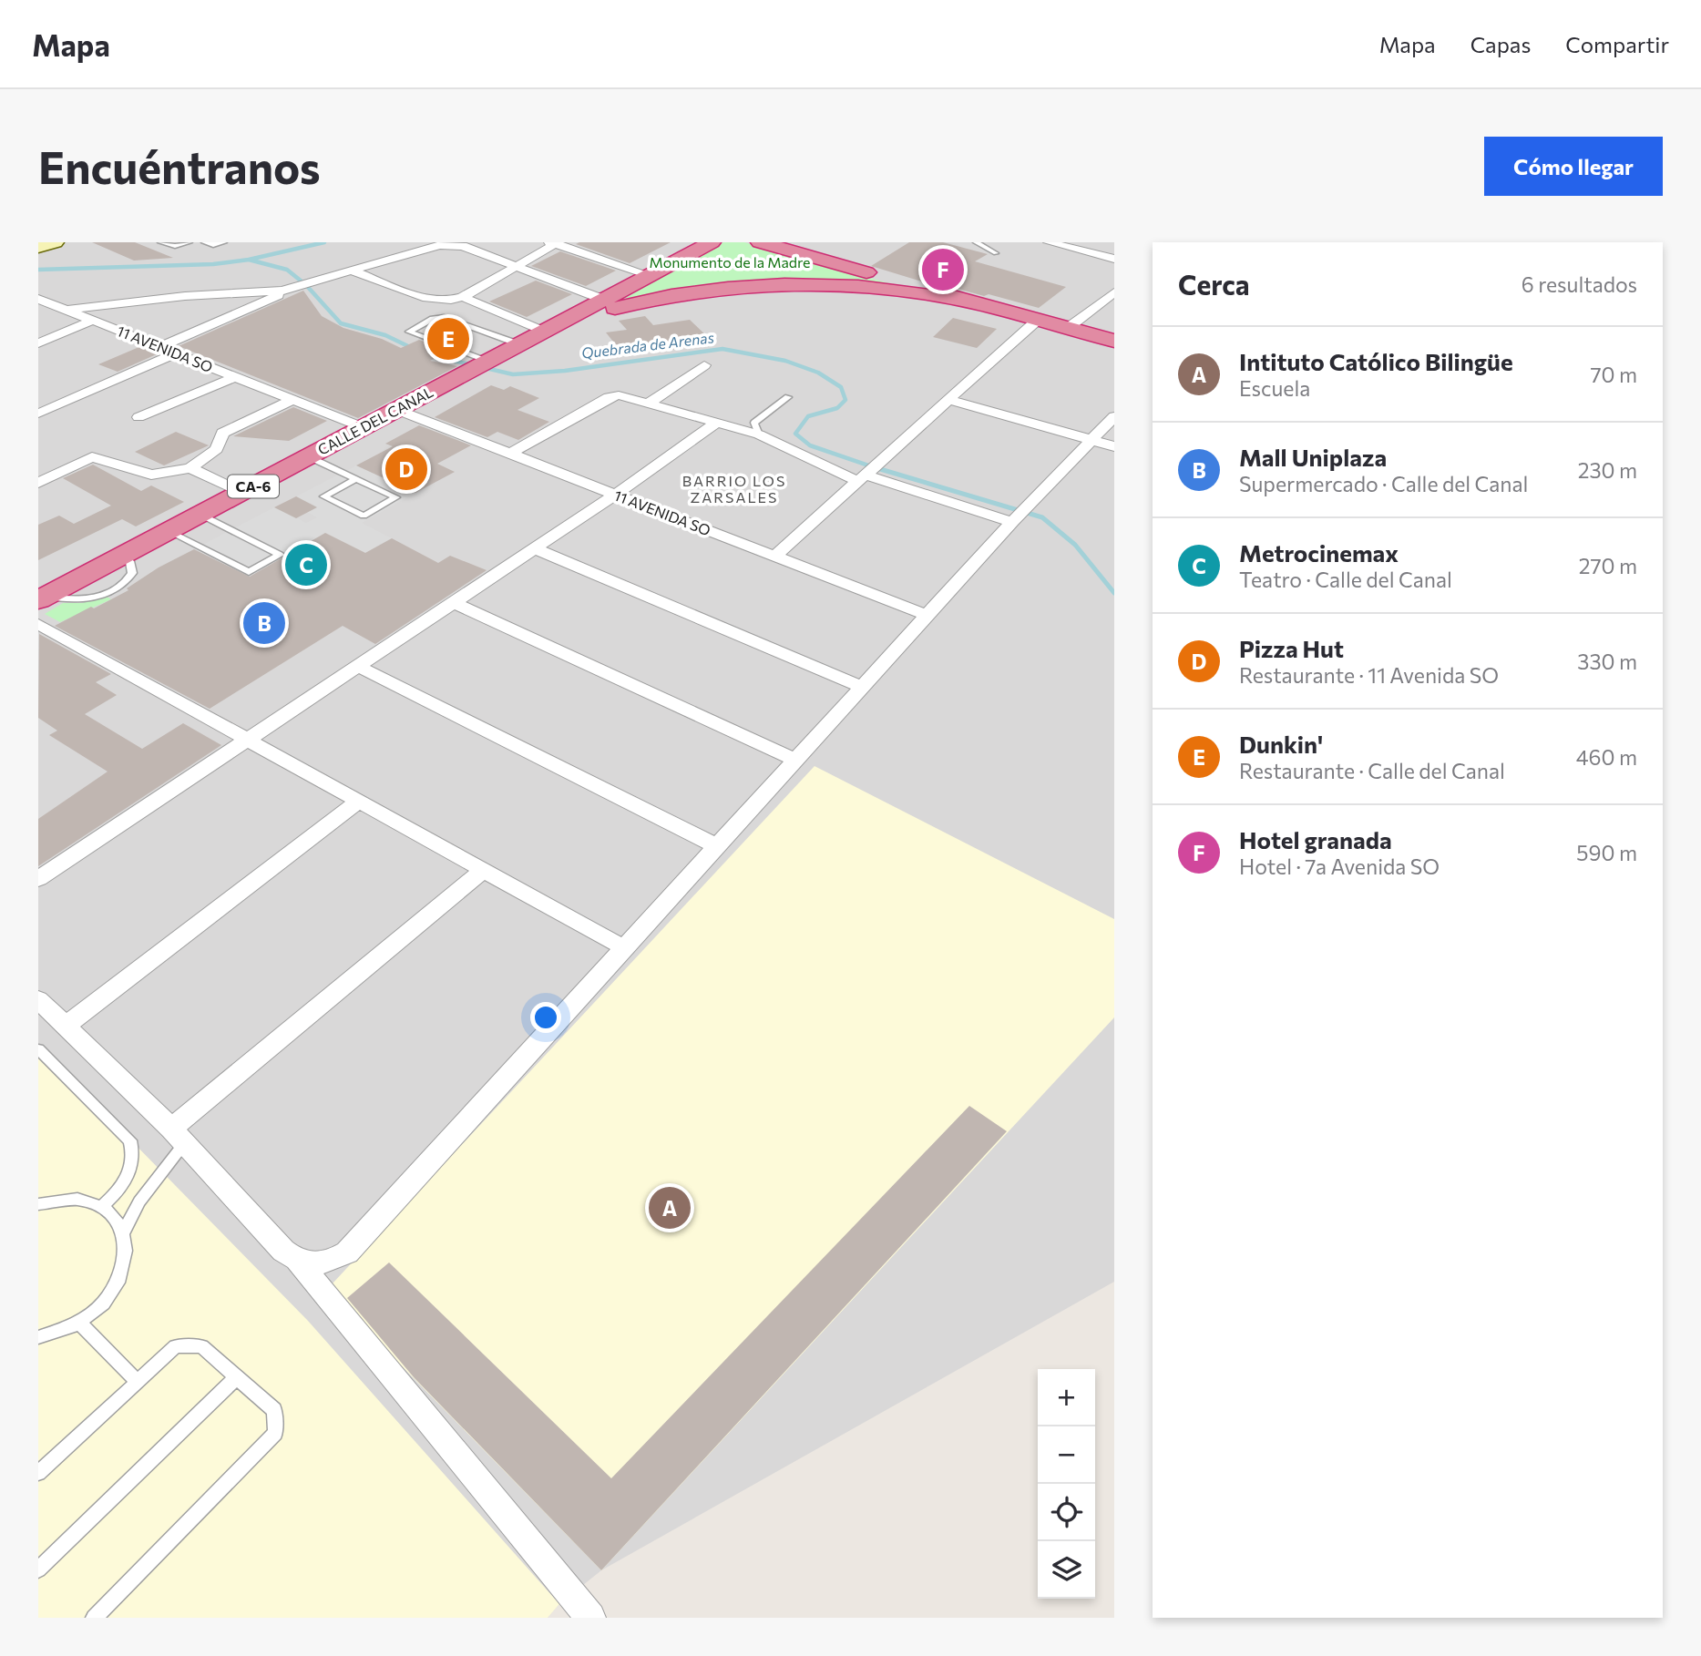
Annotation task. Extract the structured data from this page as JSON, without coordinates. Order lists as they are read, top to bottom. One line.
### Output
{"streets":{"highway":["CALLE DEL CANAL","CA-6"],"street":["11 AVENIDA SO"]},"crossings":[["11 AVENIDA SO","CALLE DEL CANAL"]],"districts":["BARRIO LOS ZARSALES"],"water":["Quebrada de Arenas"],"parks":["Monumento de la Madre"],"page":{"header":"Mapa","nav":["Mapa","Capas","Compartir"],"buttons":"Cómo llegar","title":"Encuéntranos","heading":["Cerca","6 resultados"],"pins":["F","E","D","C","B","A"],"list":[{"mark":"A","name":"Intituto Católico Bilingüe","note":"Escuela","value":"70 m"},{"mark":"B","name":"Mall Uniplaza","note":"Supermercado · Calle del Canal","value":"230 m"},{"mark":"C","name":"Metrocinemax","note":"Teatro · Calle del Canal","value":"270 m"},{"mark":"D","name":"Pizza Hut","note":"Restaurante · 11 Avenida SO","value":"330 m"},{"mark":"E","name":"Dunkin'","note":"Restaurante · Calle del Canal","value":"460 m"},{"mark":"F","name":"Hotel granada","note":"Hotel · 7a Avenida SO","value":"590 m"}],"map_buttons":["+","−"]}}
